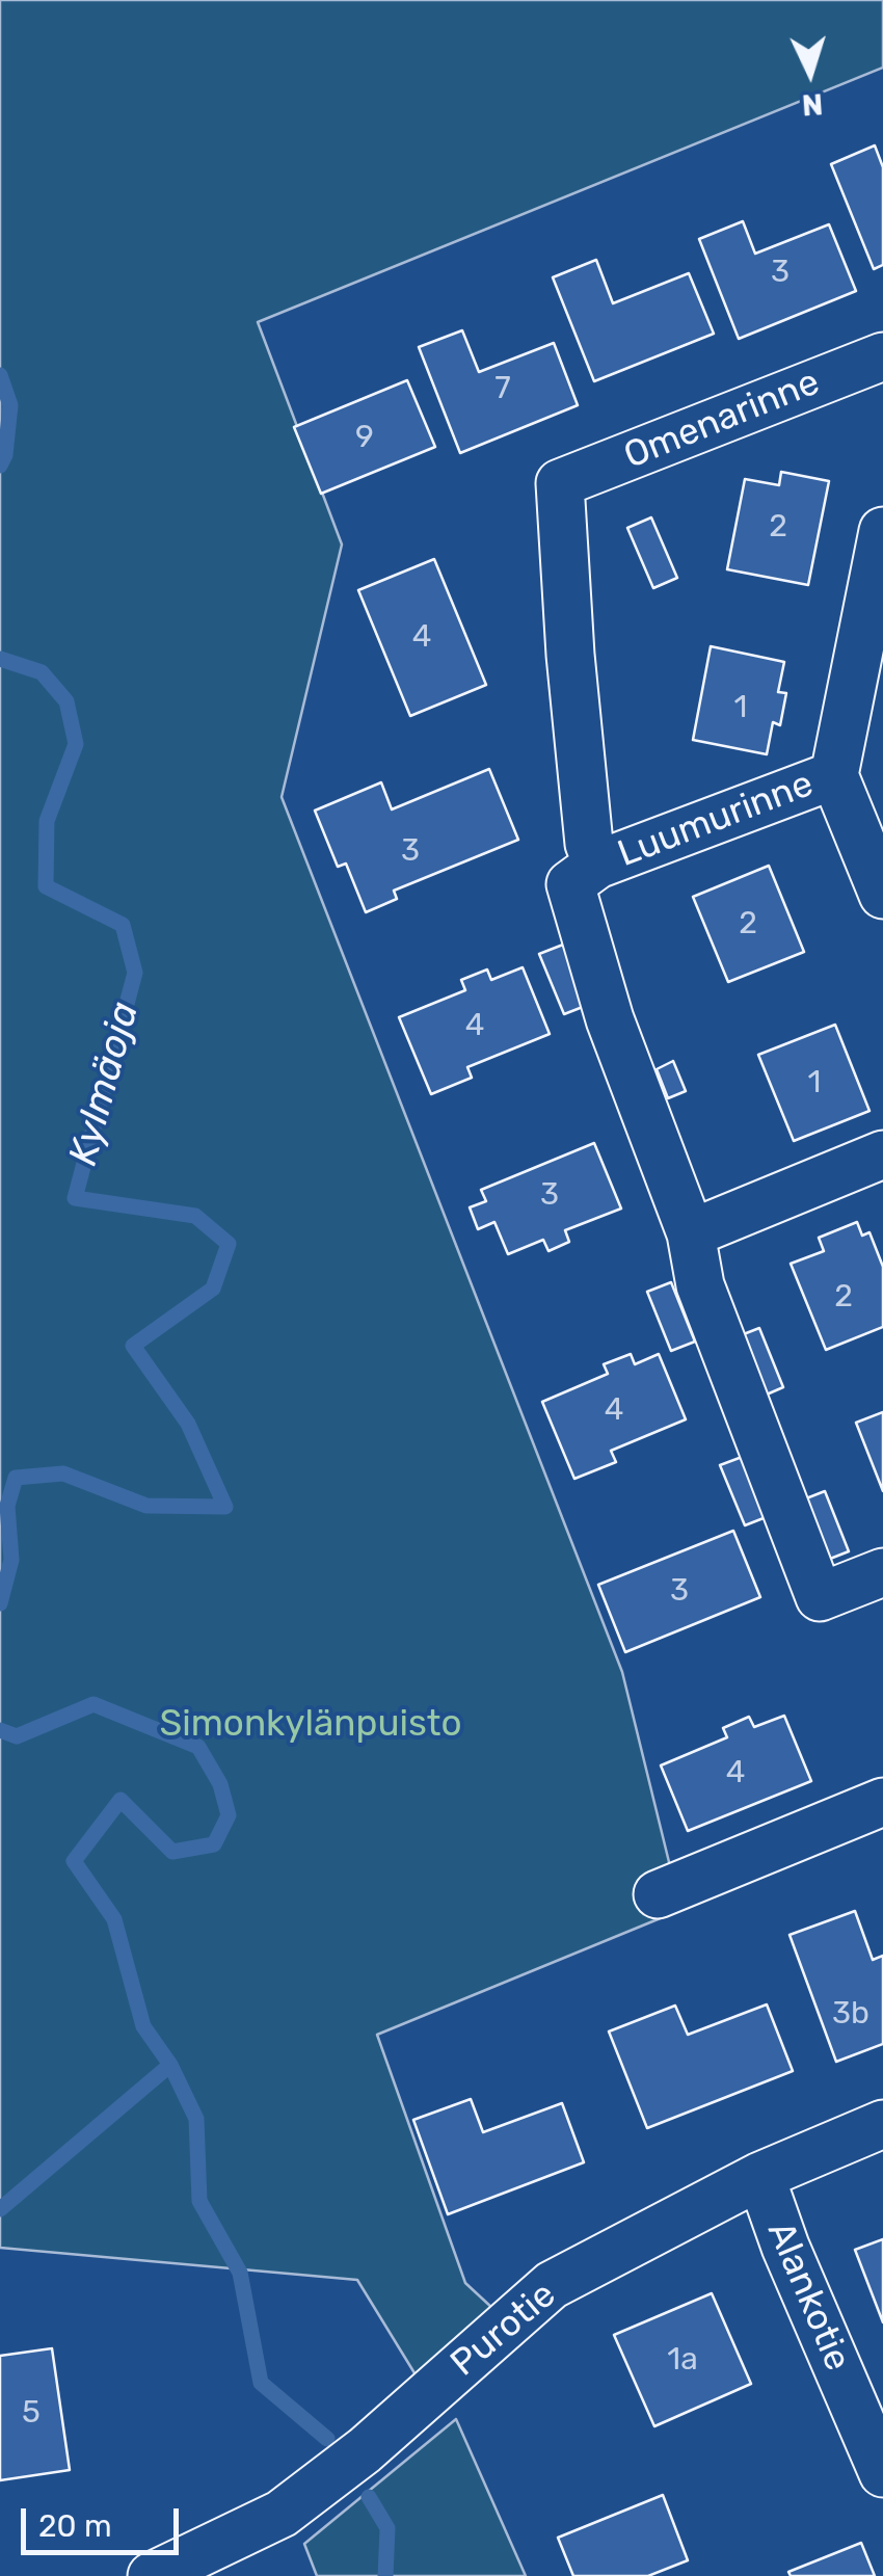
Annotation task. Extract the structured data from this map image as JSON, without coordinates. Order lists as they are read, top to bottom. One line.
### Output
{"streets":{"street":["Omenarinne","Luumurinne","Alankotie","Purotie"]},"crossings":[["Omenarinne","Luumurinne"],["Alankotie","Purotie"]],"water":["Kylmäoja"],"parks":["Simonkylänpuisto"],"house_numbers":["3","7","9","2","4","1","3","2","4","1","3","2","4","3","4","3b","1a","5"],"scale_bar":"20 m","north":"bottom"}
